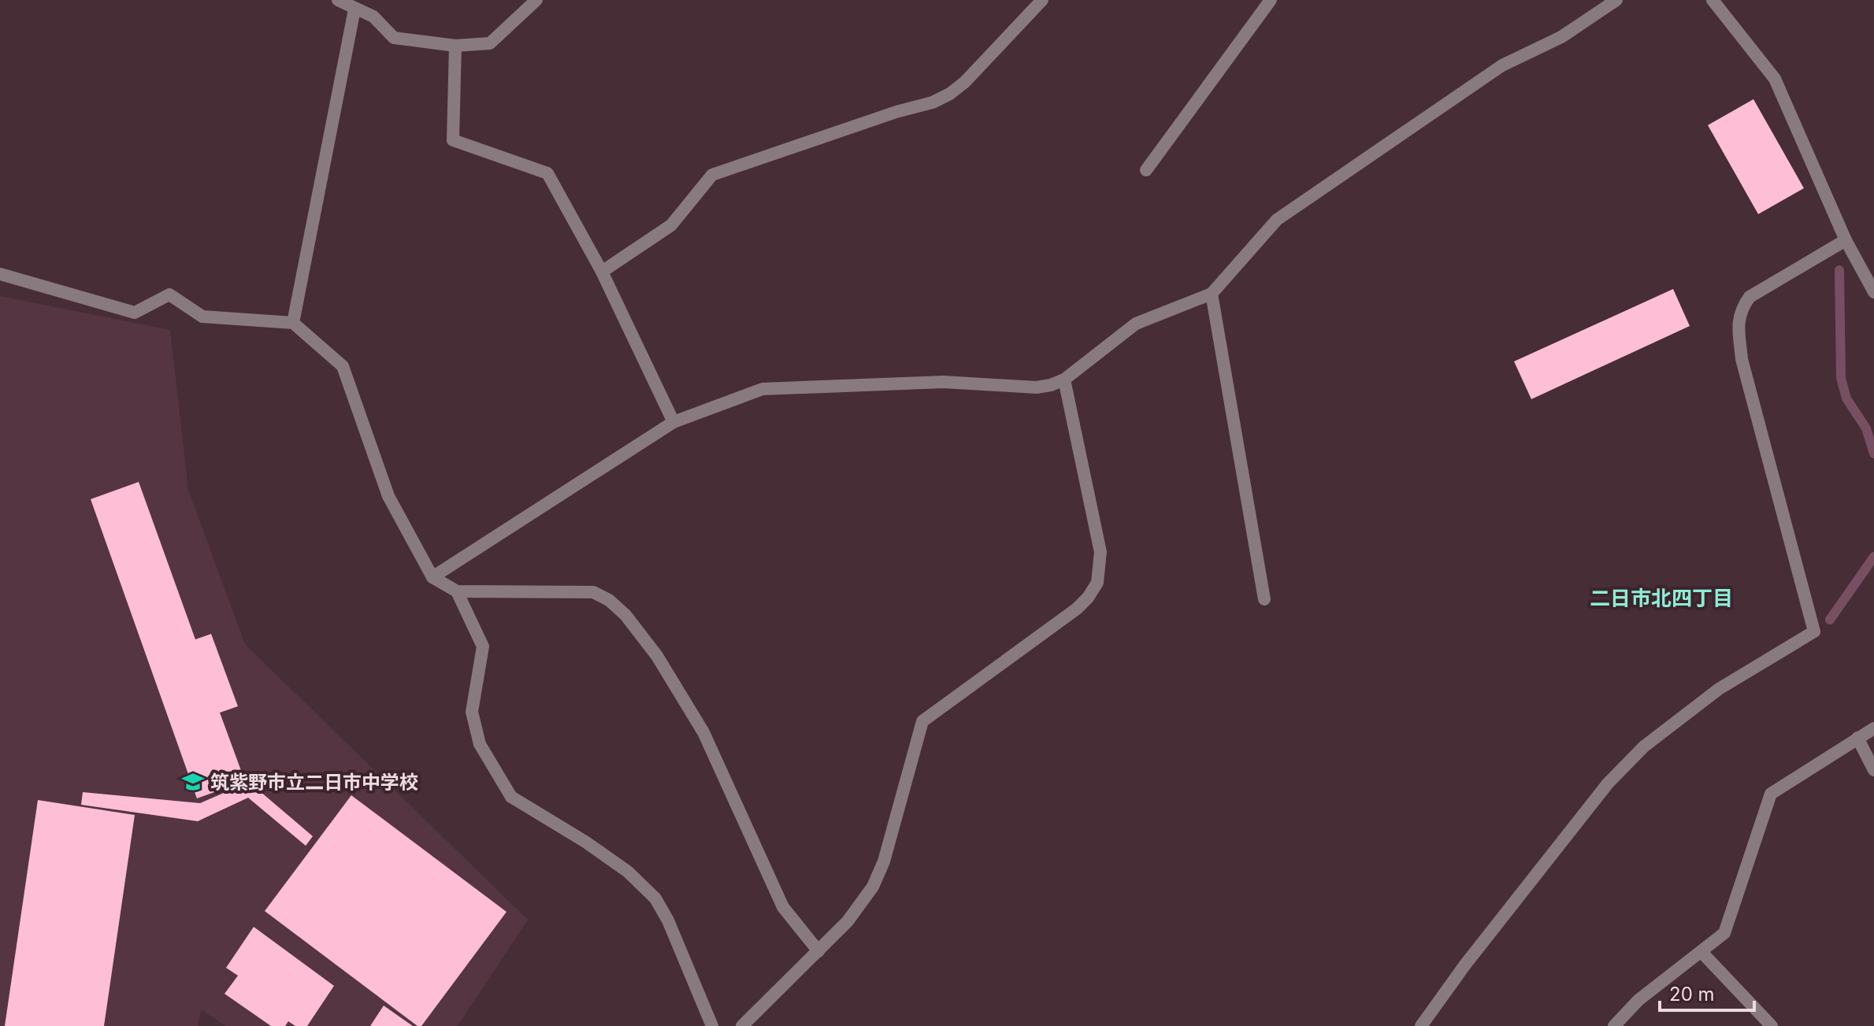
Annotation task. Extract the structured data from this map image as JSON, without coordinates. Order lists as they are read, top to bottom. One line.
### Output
{"districts":["二日市北四丁目"],"places":{"school or university":["筑紫野市立二日市中学校"]},"scale_bar":"20 m"}
